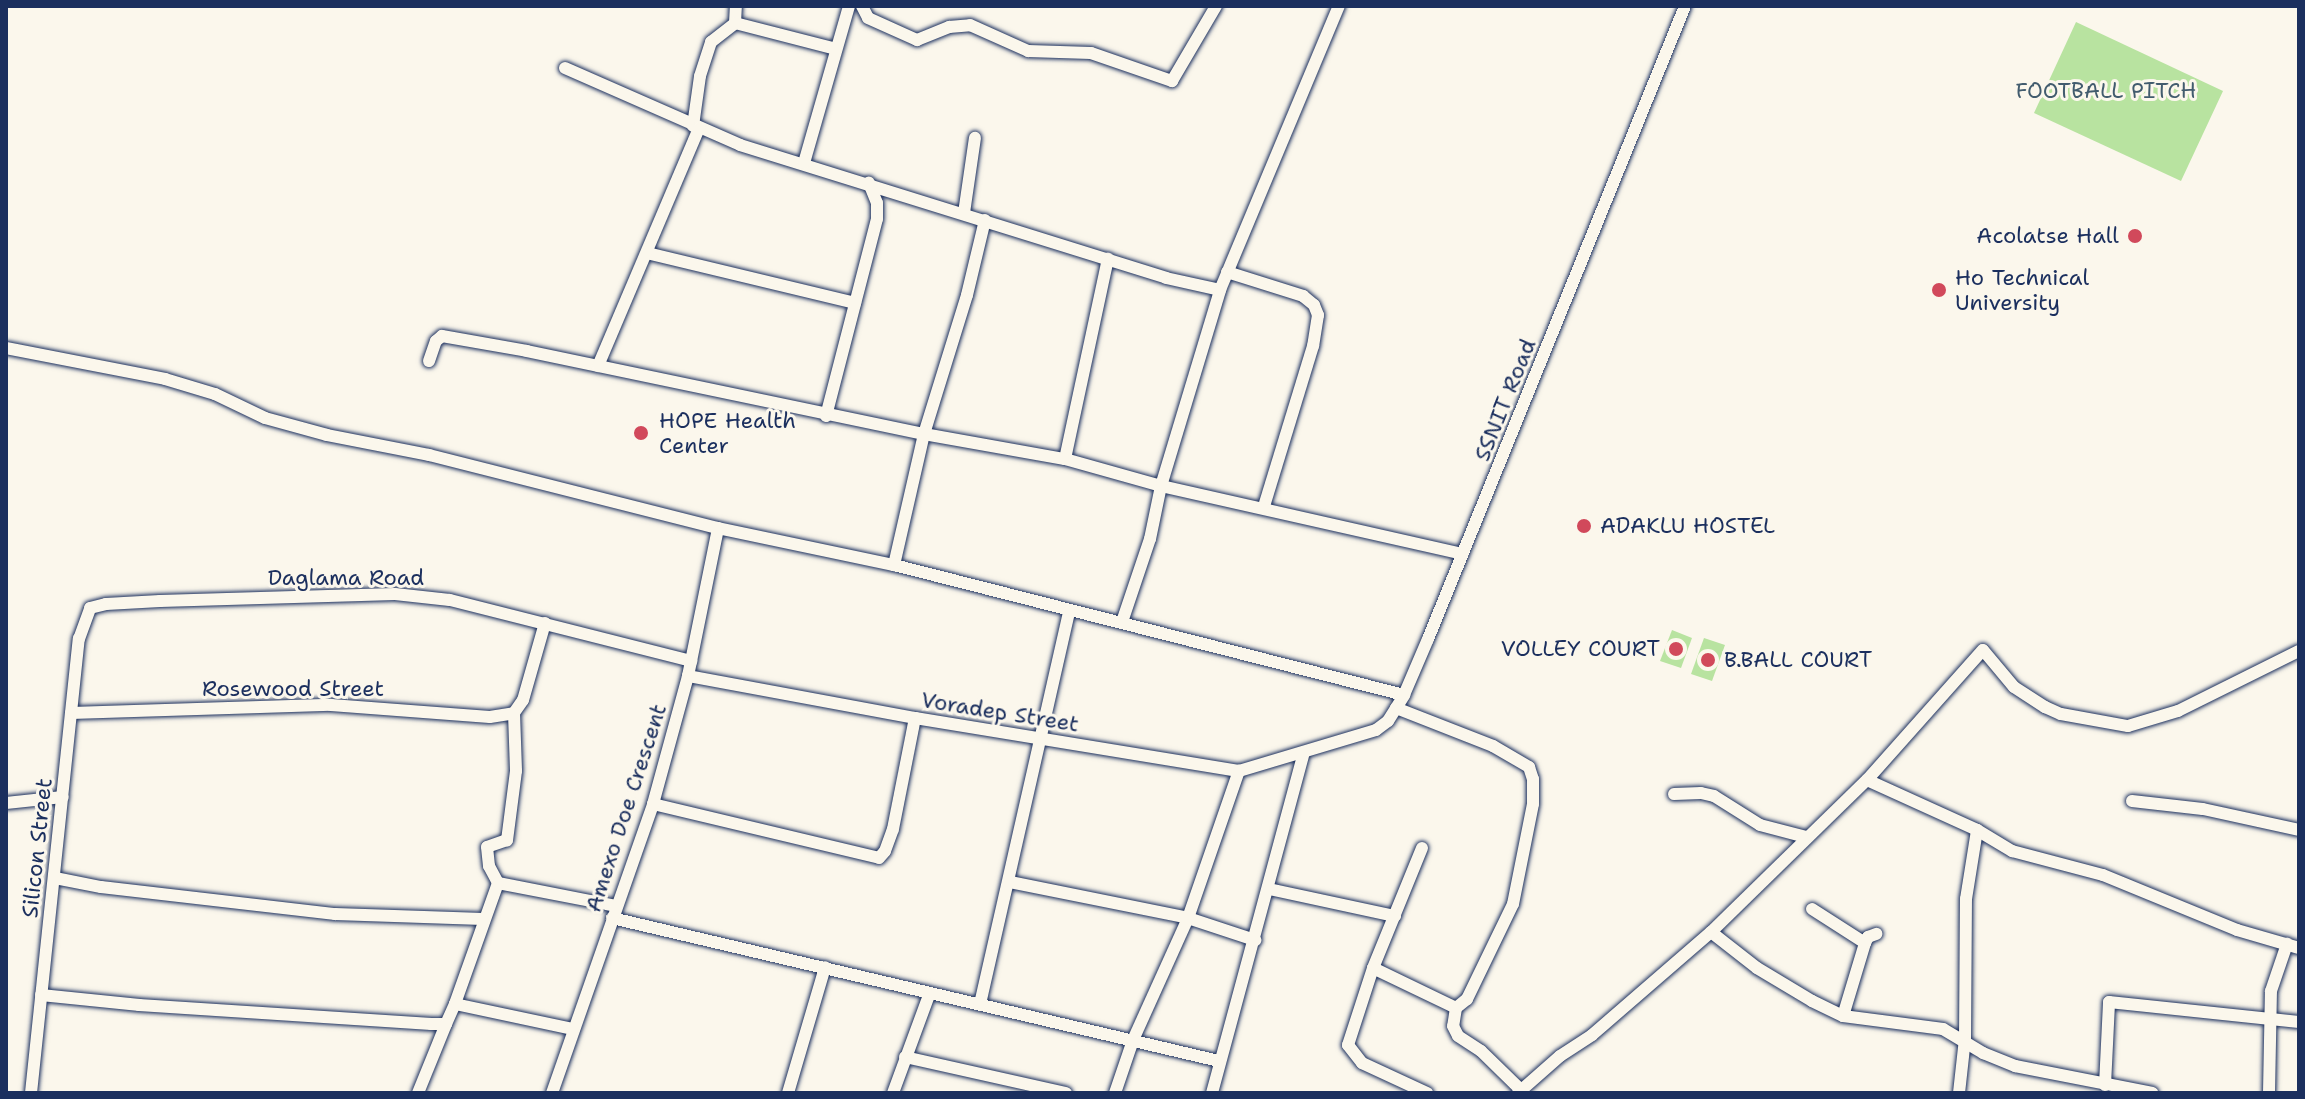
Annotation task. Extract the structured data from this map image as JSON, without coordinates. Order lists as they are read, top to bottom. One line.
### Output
{"streets":{"street":["SSNIT Road","Daglama Road","Rosewood Street","Voradep Street","Amexo Doe Crescent","Silicon Street"]},"crossings":[["SSNIT Road","Voradep Street"],["Daglama Road","Amexo Doe Crescent"],["Daglama Road","Silicon Street"],["Rosewood Street","Silicon Street"],["Voradep Street","Amexo Doe Crescent"]],"parks":["FOOTBALL PITCH"],"places":["Acolatse Hall","Ho Technical University","HOPE Health Center","ADAKLU HOSTEL","VOLLEY COURT","B.BALL COURT"]}
